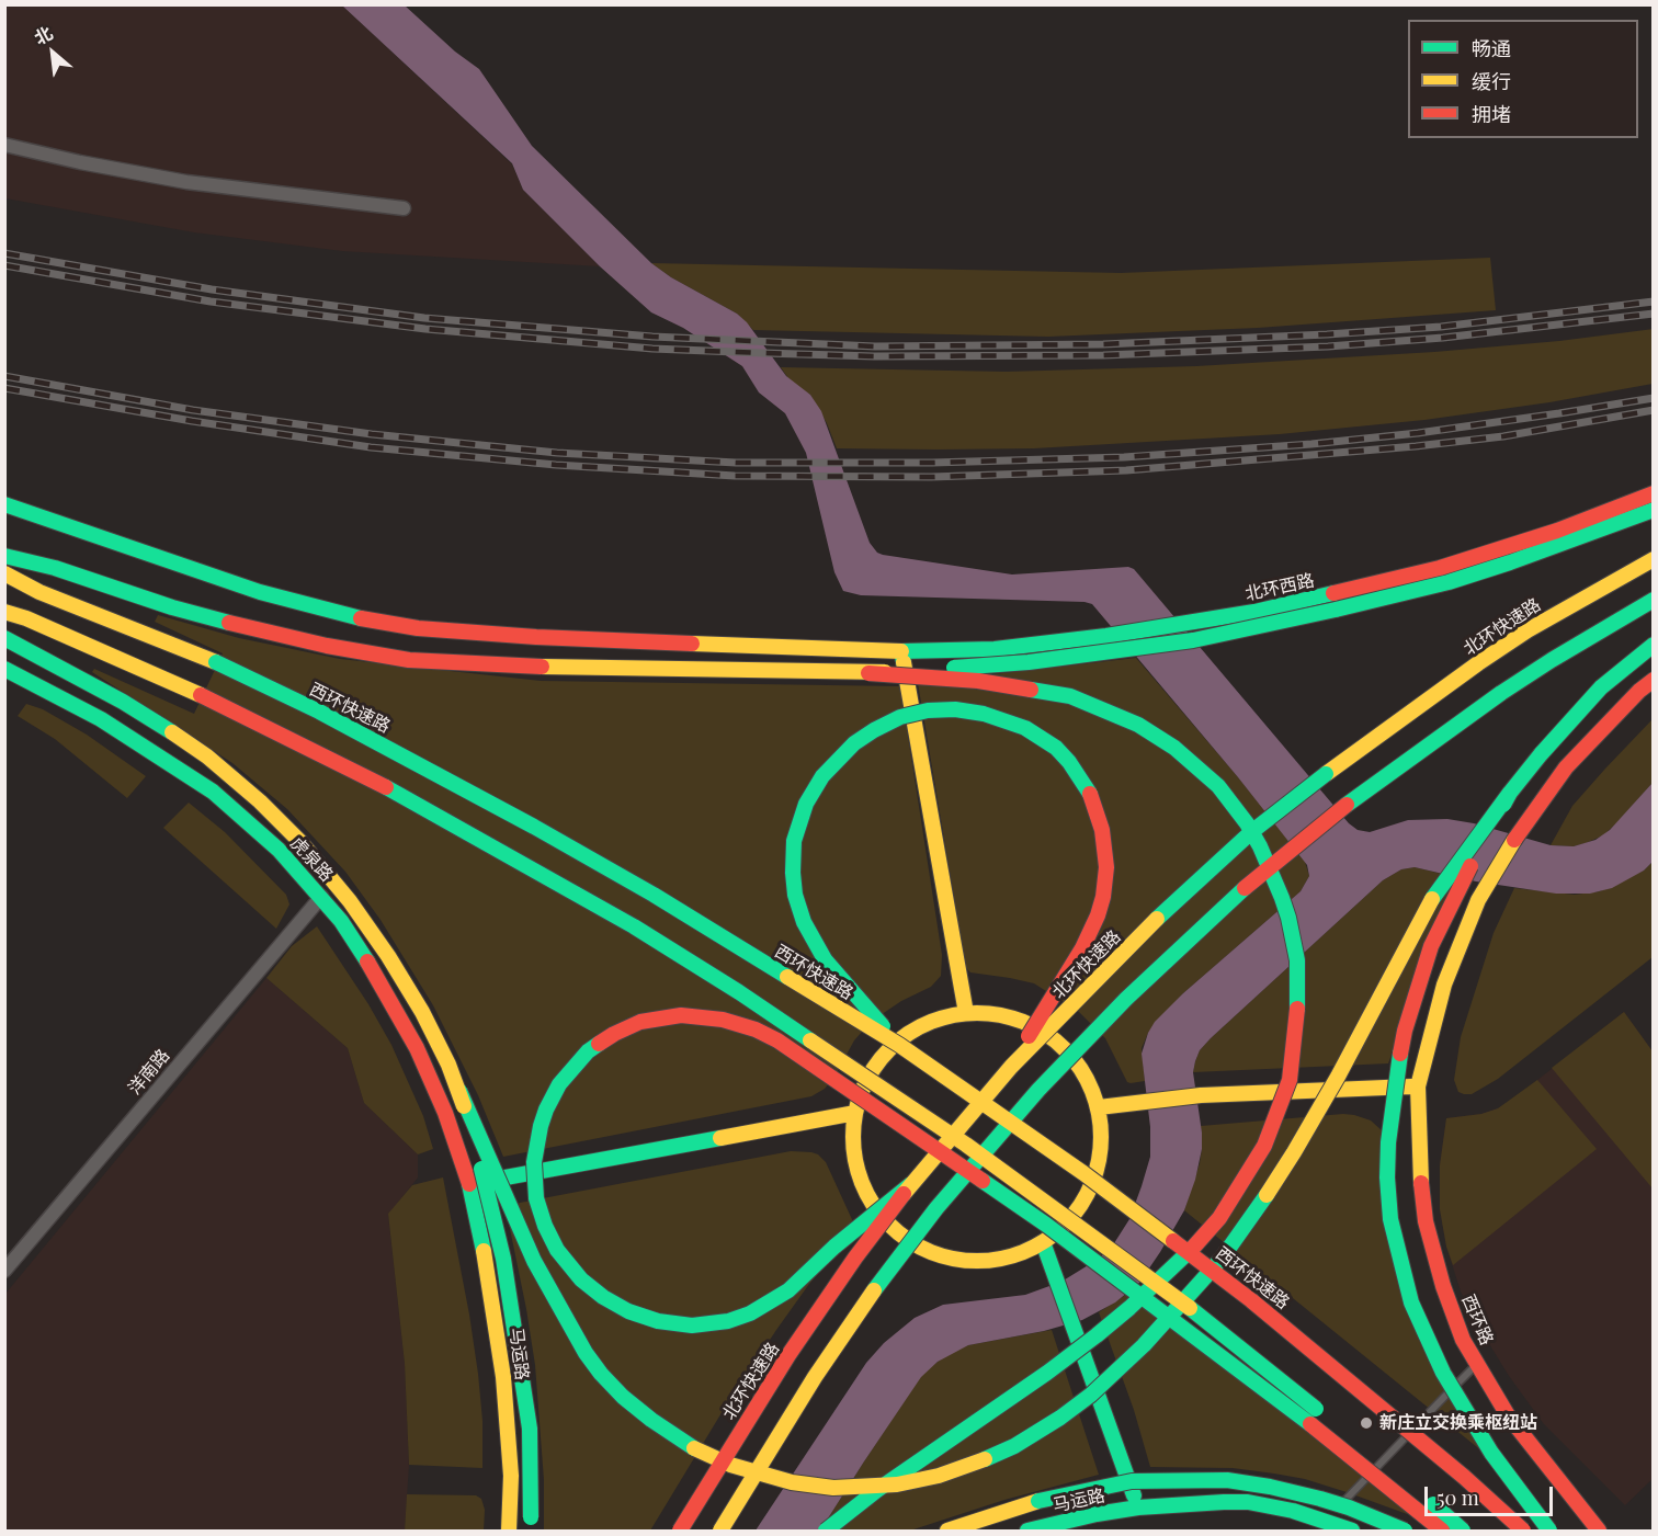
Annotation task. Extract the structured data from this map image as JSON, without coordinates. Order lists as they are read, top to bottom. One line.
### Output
{"streets":{"main road":["北环西路","北环快速路","西环快速路","虎泉路","西环路","马运路"],"street":["洋南路"]},"crossings":[["虎泉路","洋南路"],["虎泉路","马运路"]],"places":["新庄立交换乘枢纽站"],"legend":["畅通","缓行","拥堵"],"scale_bar":"50 m","north":"top left"}
